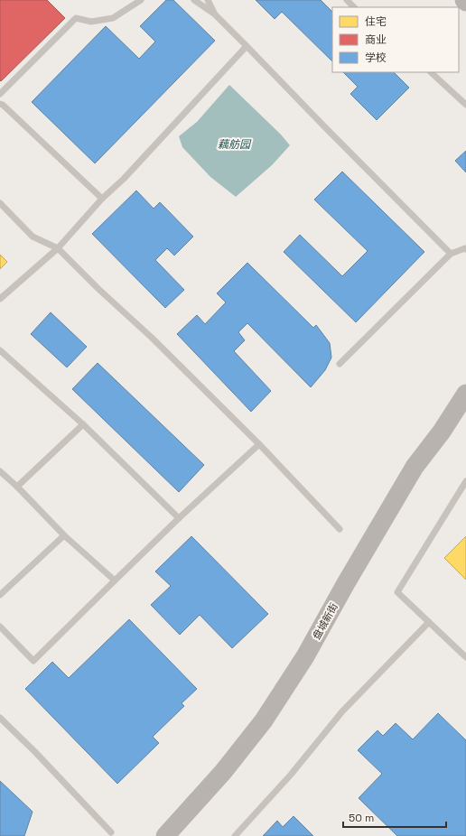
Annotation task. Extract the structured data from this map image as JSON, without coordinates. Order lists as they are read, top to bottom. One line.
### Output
{"streets":{"main road":["盘城新街"]},"water":["藕舫园"],"legend":["住宅","商业","学校"],"scale_bar":"50 m"}
